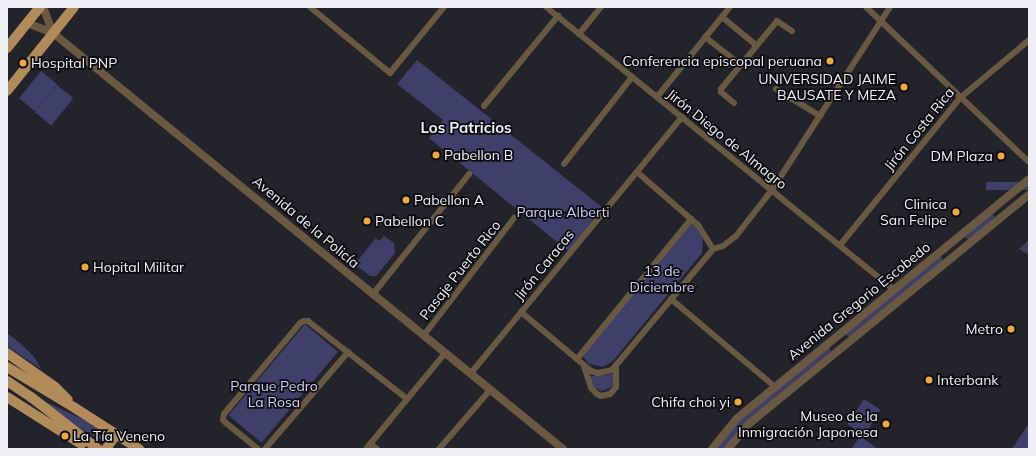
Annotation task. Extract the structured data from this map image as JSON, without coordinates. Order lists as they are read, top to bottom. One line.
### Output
{"streets":{"street":["Jirón Costa Rica","Jirón Diego de Almagro","Avenida de la Policía","Jirón Caracas","Pasaje Puerto Rico","Avenida Gregorio Escobedo"]},"crossings":[["Jirón Costa Rica","Jirón Diego de Almagro"],["Jirón Diego de Almagro","Jirón Caracas"],["Jirón Diego de Almagro","Avenida Gregorio Escobedo"],["Avenida de la Policía","Jirón Caracas"],["Avenida de la Policía","Pasaje Puerto Rico"]],"districts":["Los Patricios"],"parks":["Parque Alberti","13 de Diciembre","Parque Pedro La Rosa"],"places":["Conferencia episcopal peruana","Hospital PNP","UNIVERSIDAD JAIME BAUSATE Y MEZA","Pabellon B","DM Plaza","Pabellon A","Clinica San Felipe","Pabellon C","Hopital Militar","Metro","Interbank","Chifa choi yi","Museo de la Inmigración Japonesa","La Tía Veneno"]}
